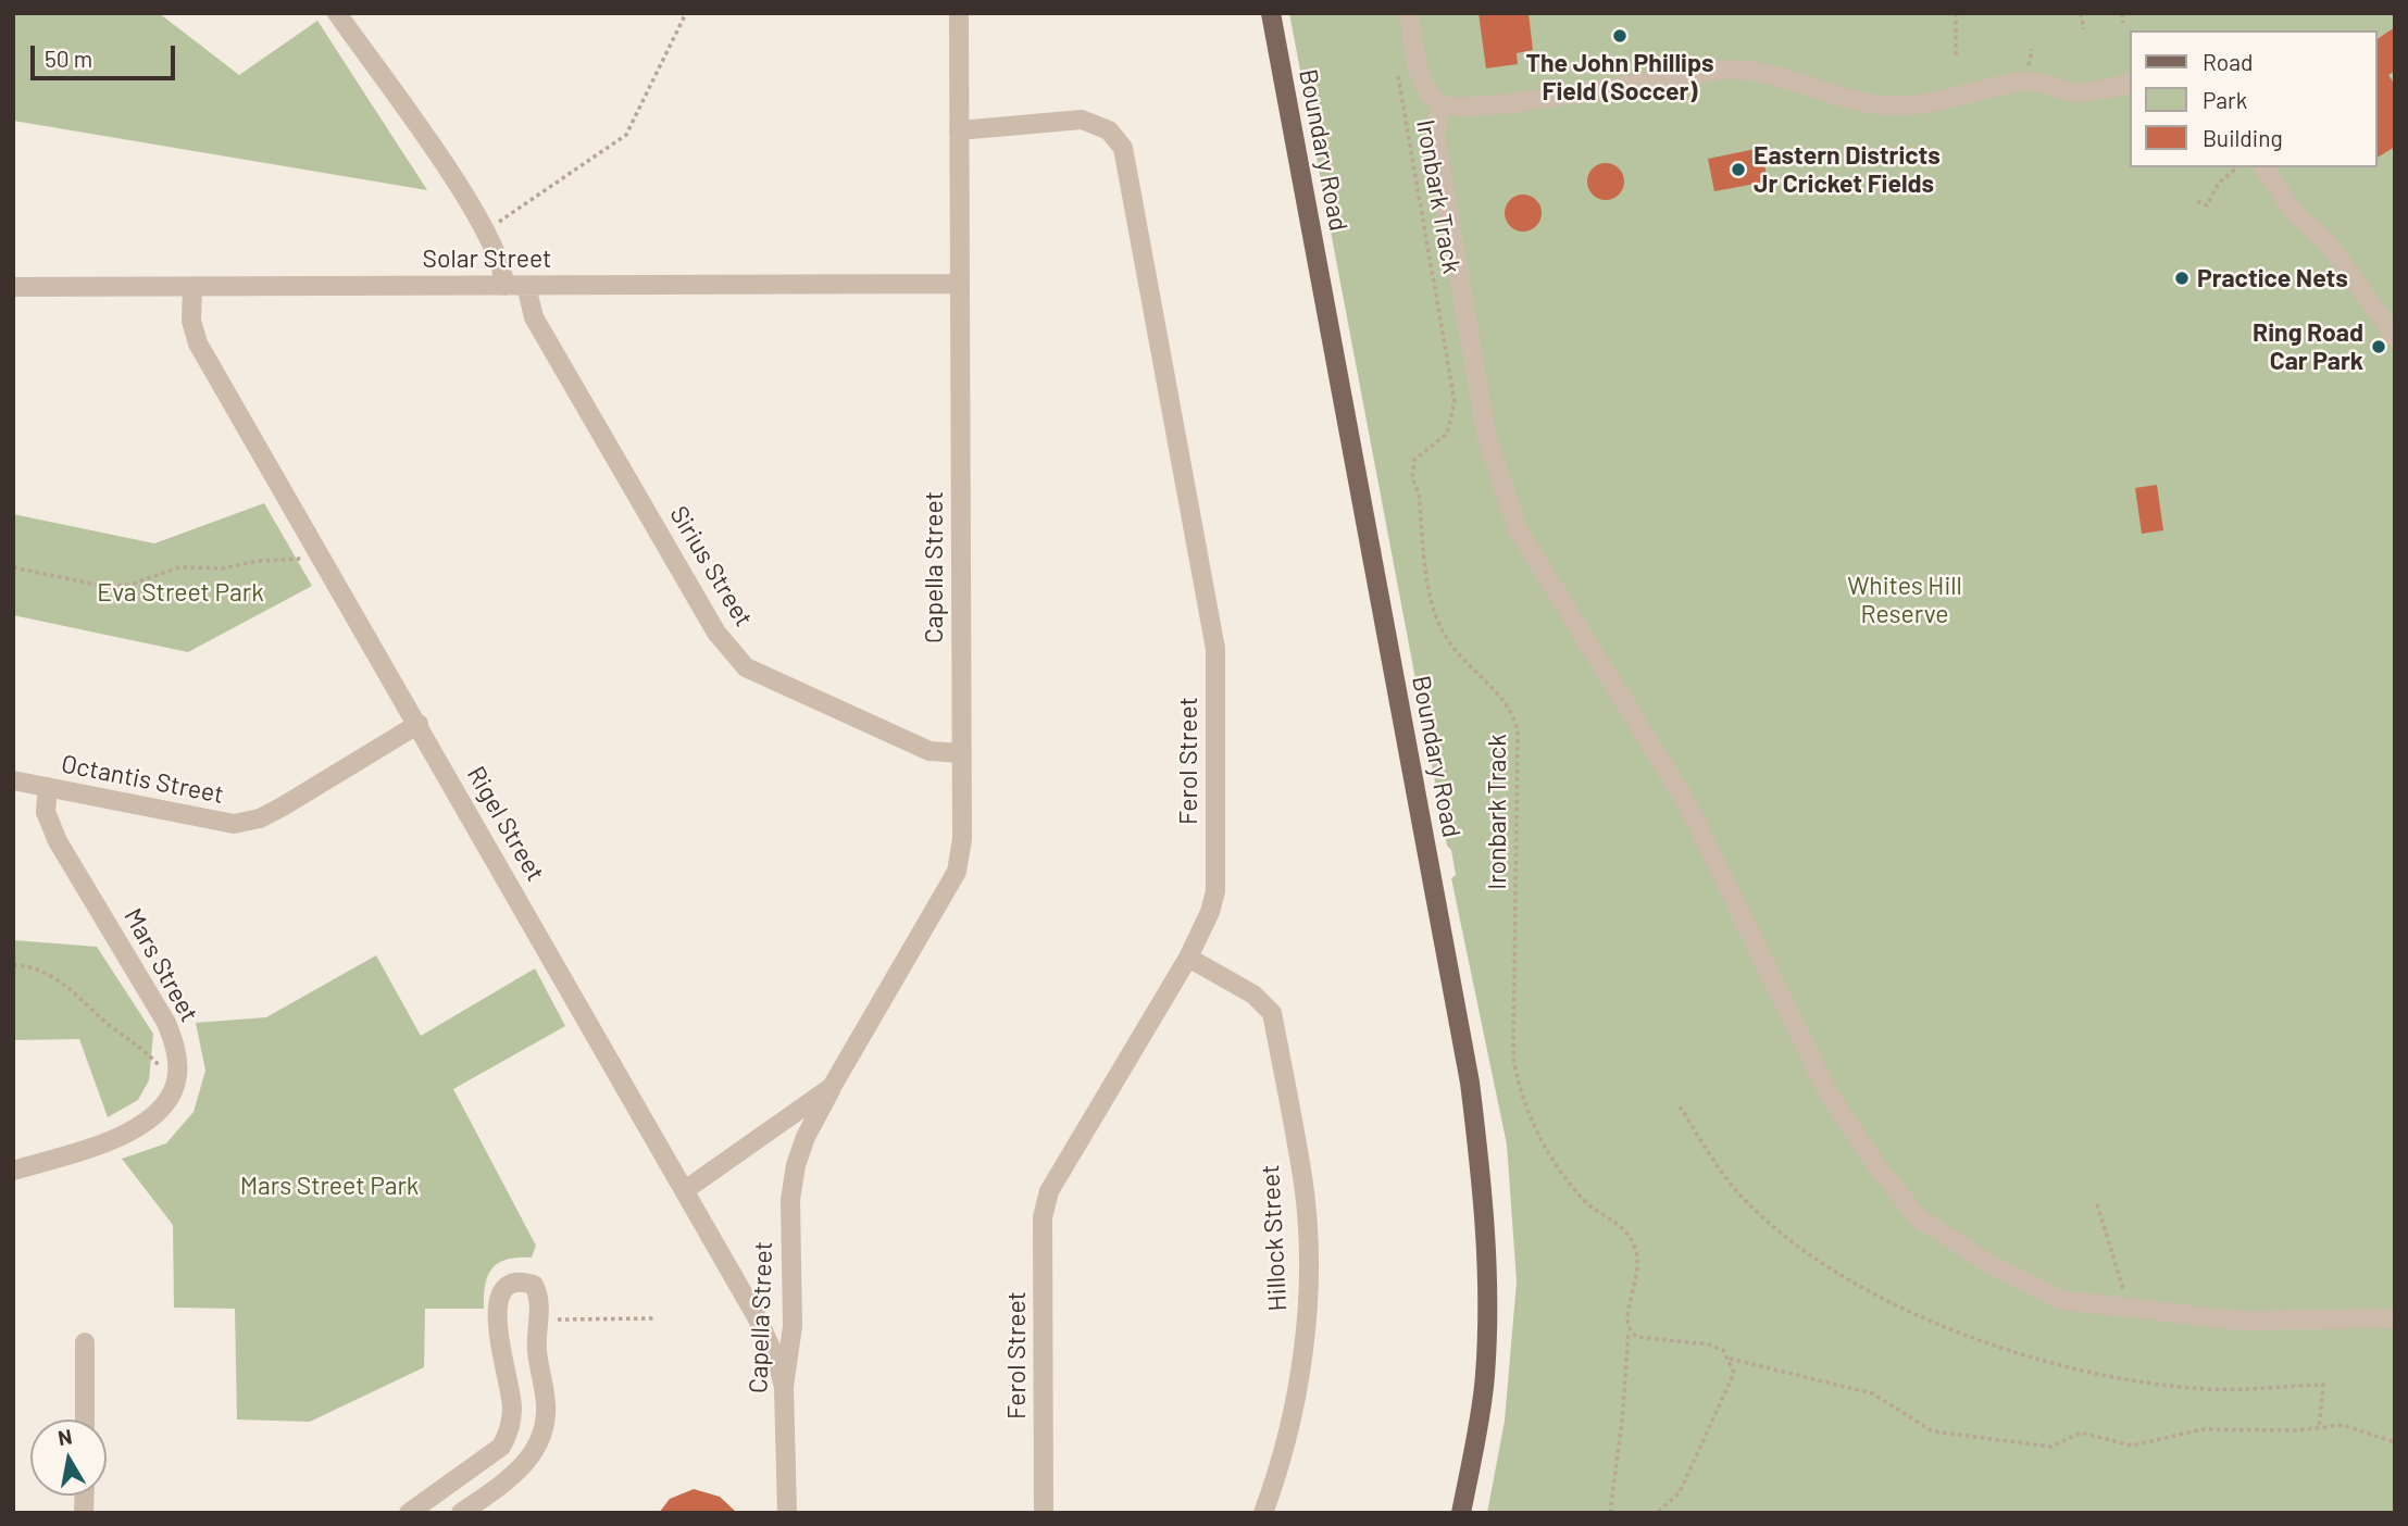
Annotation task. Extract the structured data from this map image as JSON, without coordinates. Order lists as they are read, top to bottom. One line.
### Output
{"streets":{"main road":["Boundary Road"],"street":["Solar Street","Sirius Street","Capella Street","Ferol Street","Octantis Street","Rigel Street","Mars Street","Hillock Street"],"path":["Ironbark Track"]},"crossings":[["Solar Street","Sirius Street"],["Solar Street","Capella Street"],["Solar Street","Rigel Street"],["Sirius Street","Capella Street"],["Capella Street","Ferol Street"],["Capella Street","Rigel Street"],["Ferol Street","Hillock Street"],["Octantis Street","Rigel Street"],["Octantis Street","Mars Street"]],"parks":["Whites Hill Reserve","Eva Street Park","Mars Street Park"],"places":["The John Phillips Field (Soccer)","Eastern Districts Jr Cricket Fields","Practice Nets","Ring Road Car Park"],"legend":["Road","Park","Building"],"scale_bar":"50 m","north":"top"}
